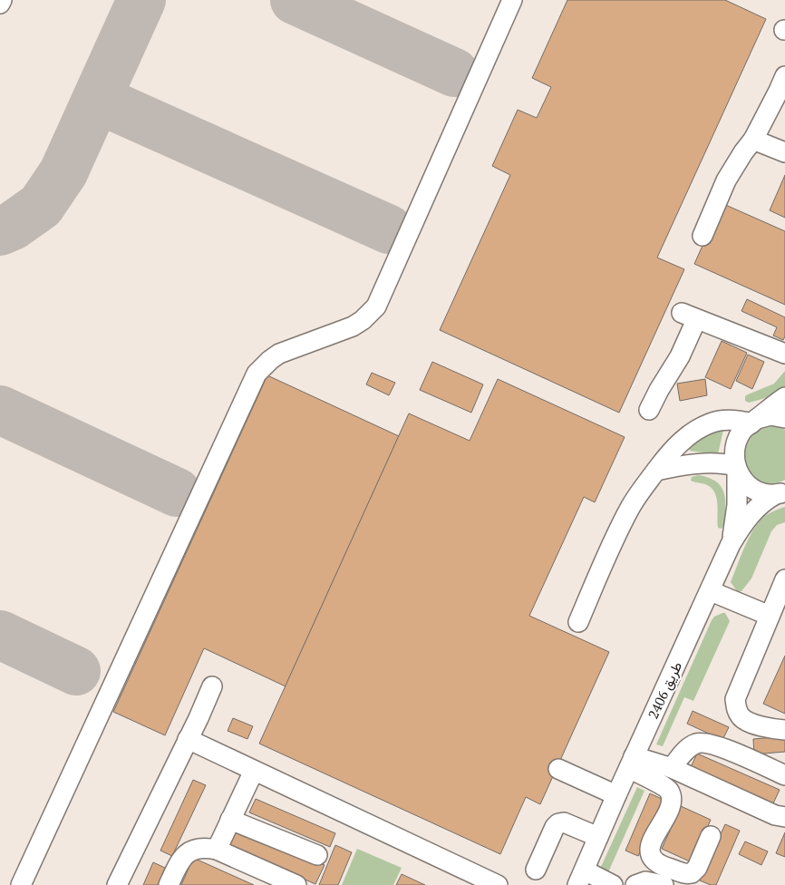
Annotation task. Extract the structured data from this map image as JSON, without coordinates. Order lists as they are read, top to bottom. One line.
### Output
{"streets":{"street":["طريق 2406"]}}
